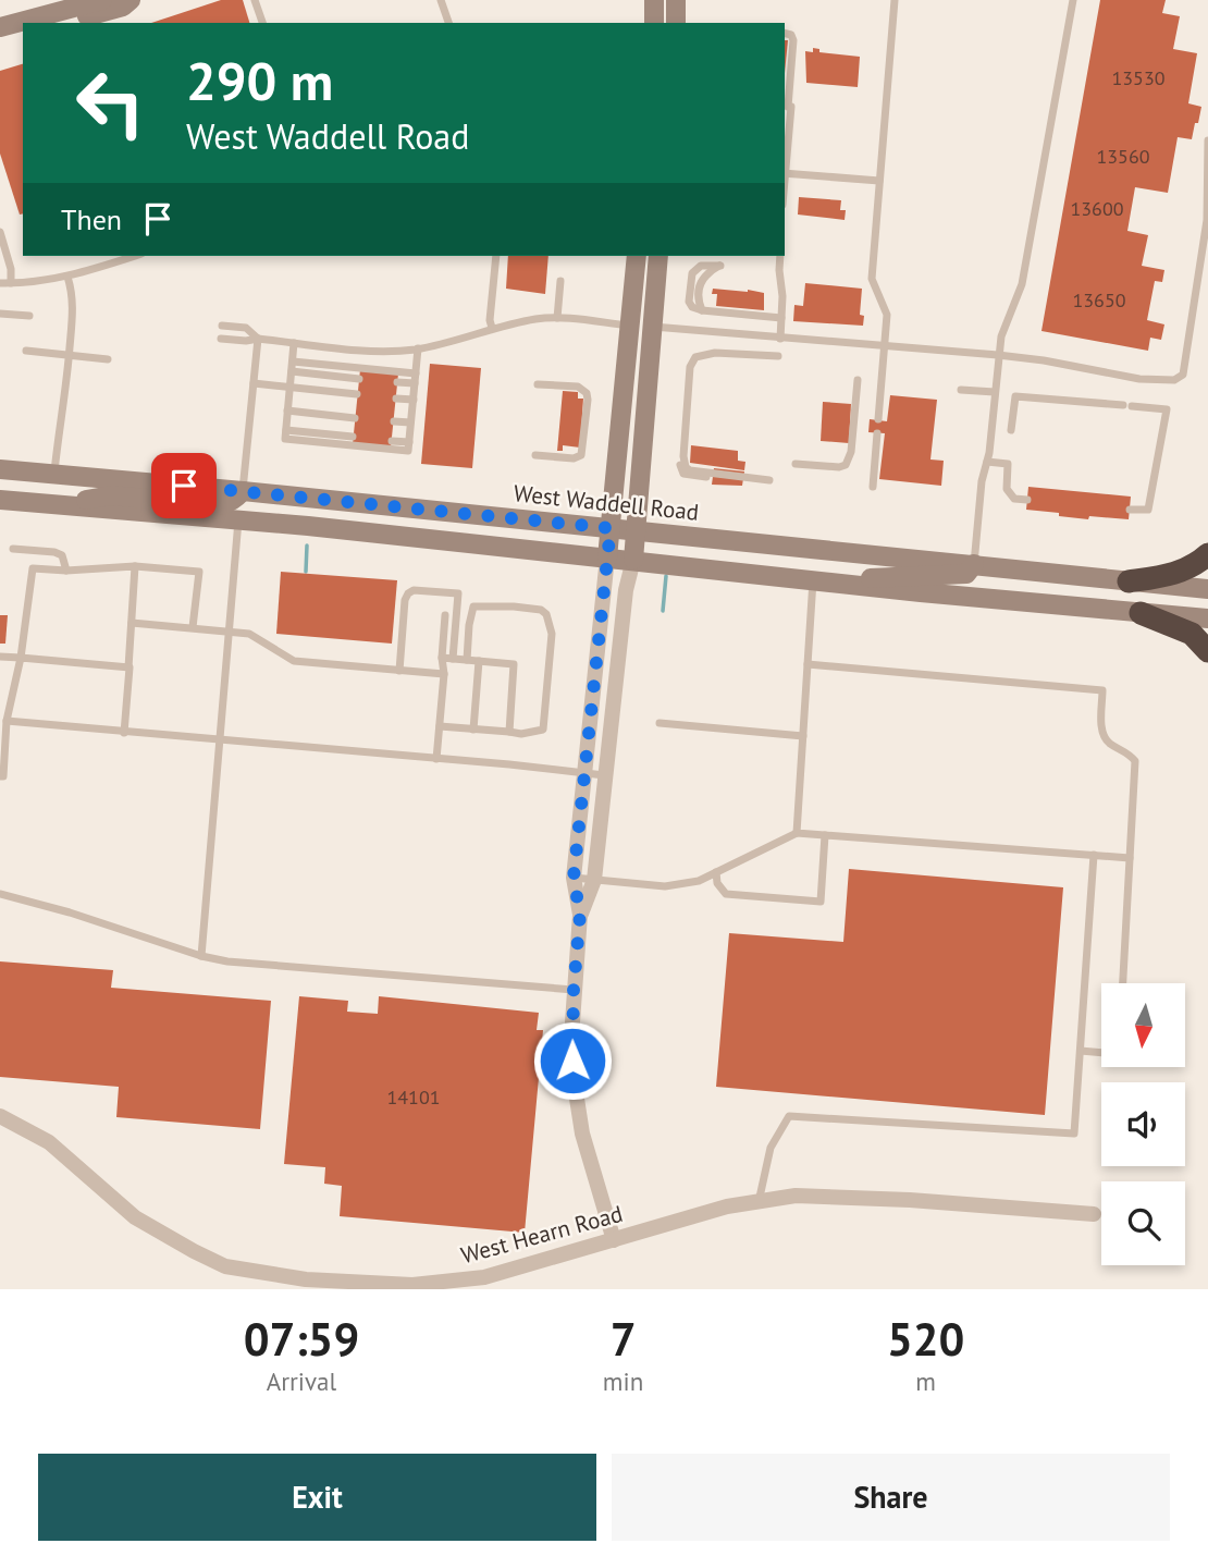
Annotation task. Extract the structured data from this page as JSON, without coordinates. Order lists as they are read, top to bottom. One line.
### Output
{"streets":{"main road":["West Waddell Road"],"street":["West Hearn Road"]},"house_numbers":["13530","13560","13600","13650","14101"],"north":"bottom","page":{"turn":["290 m","West Waddell Road"],"then":"Then","eta":["07:59","Arrival","7","min","520","m"],"buttons":["Exit","Share"]}}
